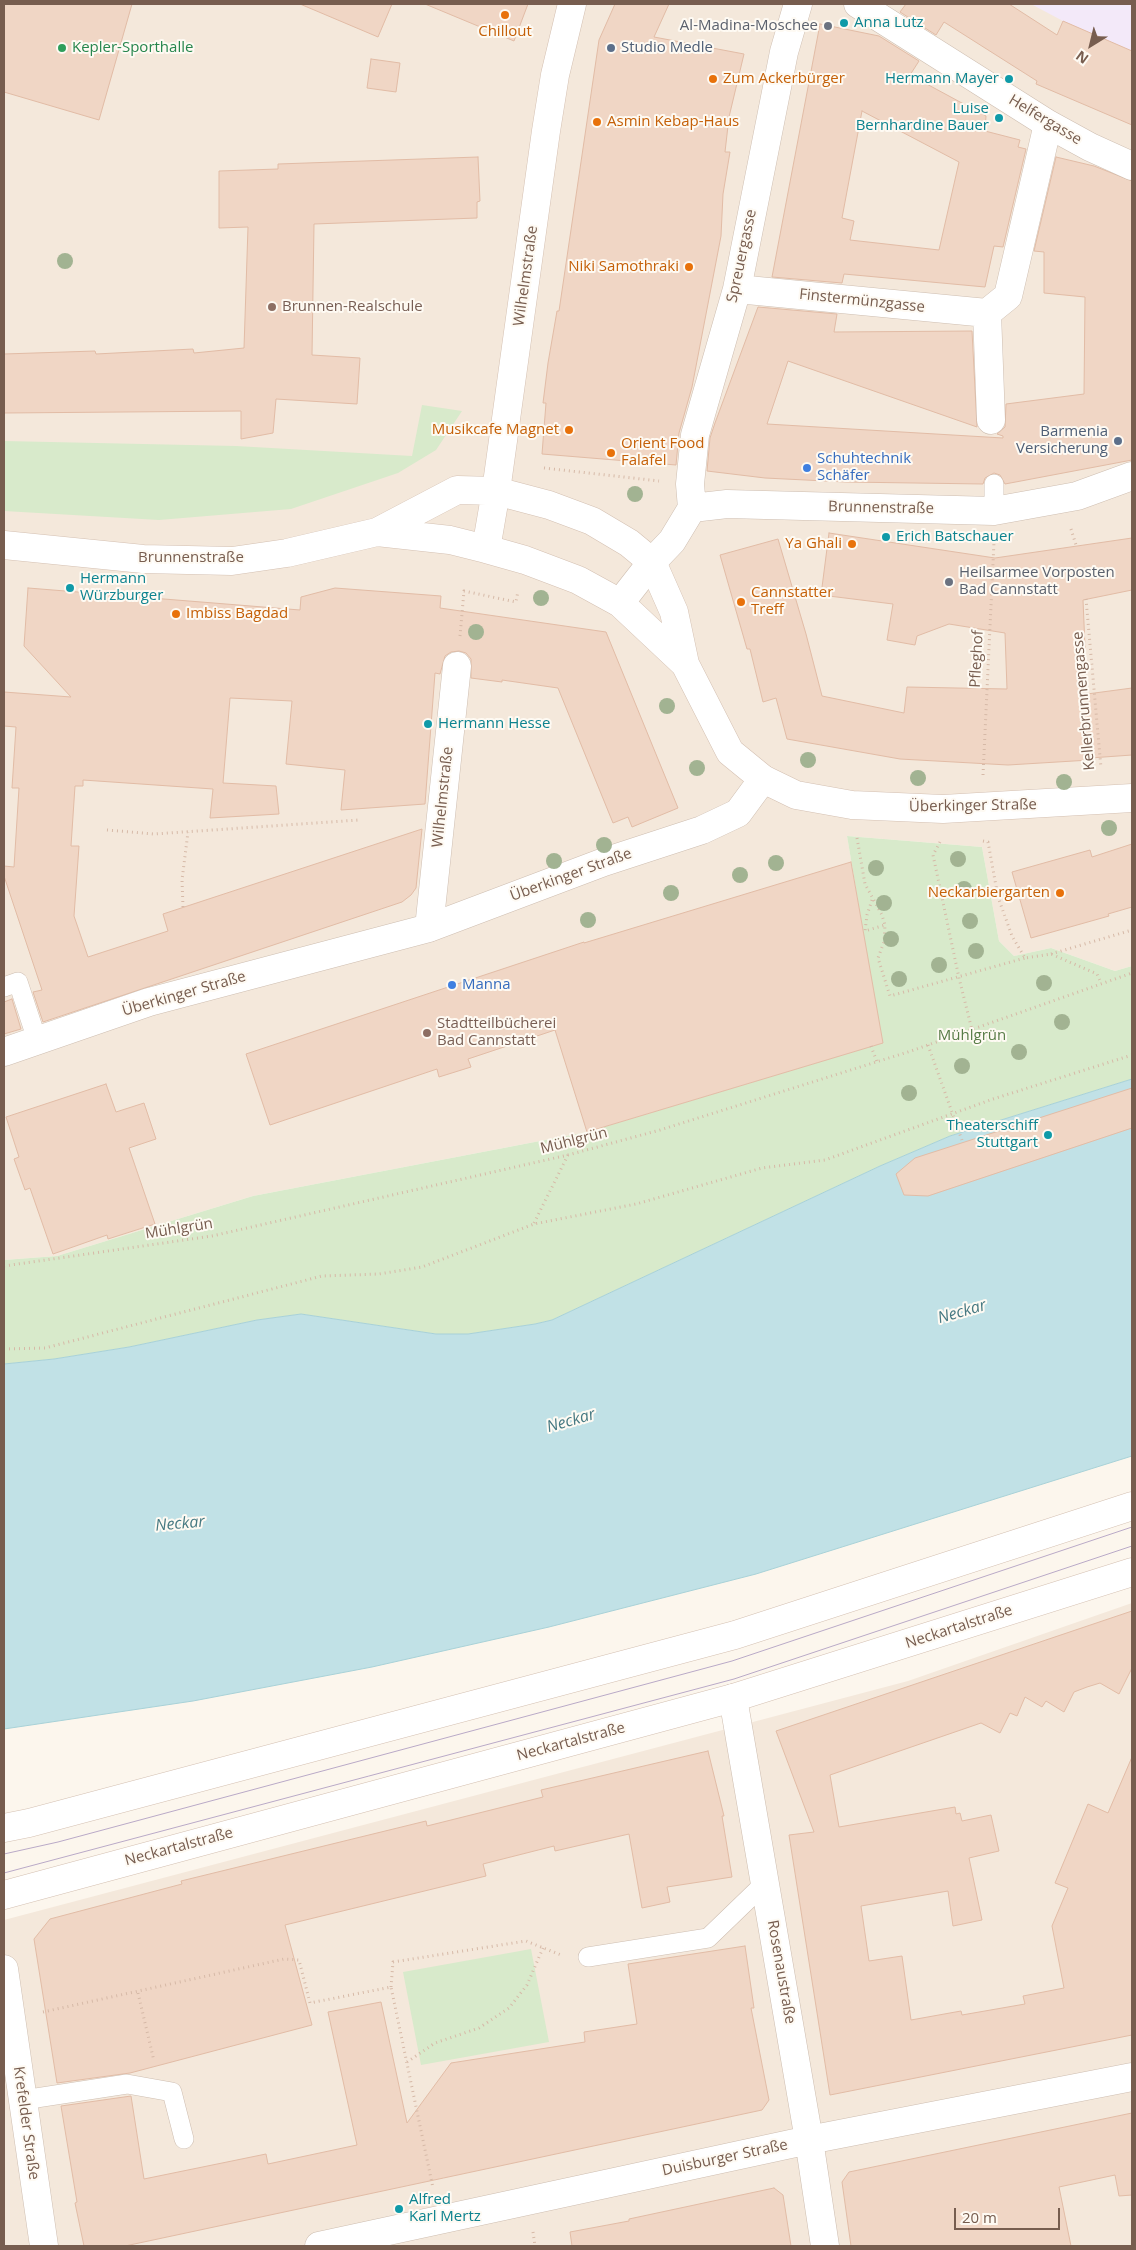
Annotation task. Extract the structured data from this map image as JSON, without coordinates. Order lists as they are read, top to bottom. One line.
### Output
{"streets":{"street":["Helfergasse","Spreuergasse","Wilhelmstraße","Finstermünzgasse","Brunnenstraße","Überkinger Straße","Neckartalstraße","Rosenaustraße","Krefelder Straße","Duisburger Straße"],"path":["Pfleghof","Kellerbrunnengasse","Mühlgrün"]},"crossings":[["Spreuergasse","Finstermünzgasse"],["Spreuergasse","Brunnenstraße"],["Wilhelmstraße","Brunnenstraße"],["Wilhelmstraße","Überkinger Straße"],["Brunnenstraße","Pfleghof"],["Brunnenstraße","Überkinger Straße"],["Pfleghof","Überkinger Straße"],["Kellerbrunnengasse","Überkinger Straße"],["Neckartalstraße","Rosenaustraße"],["Rosenaustraße","Duisburger Straße"]],"water":["Neckar"],"parks":["Mühlgrün"],"places":["Chillout","Anna Lutz","Al-Madina-Moschee","Kepler-Sporthalle","Studio Medle","Zum Ackerbürger","Hermann Mayer","Luise Bernhardine Bauer","Asmin Kebap-Haus","Niki Samothraki","Brunnen-Realschule","Musikcafe Magnet","Barmenia Versicherung","Orient Food Falafel","Schuhtechnik Schäfer","Erich Batschauer","Ya Ghali","Heilsarmee Vorposten Bad Cannstatt","Hermann Würzburger","Cannstatter Treff","Imbiss Bagdad","Hermann Hesse","Neckarbiergarten","Manna","Stadtteilbücherei Bad Cannstatt","Theaterschiff Stuttgart","Alfred Karl Mertz"],"scale_bar":"20 m","north":"bottom left"}
